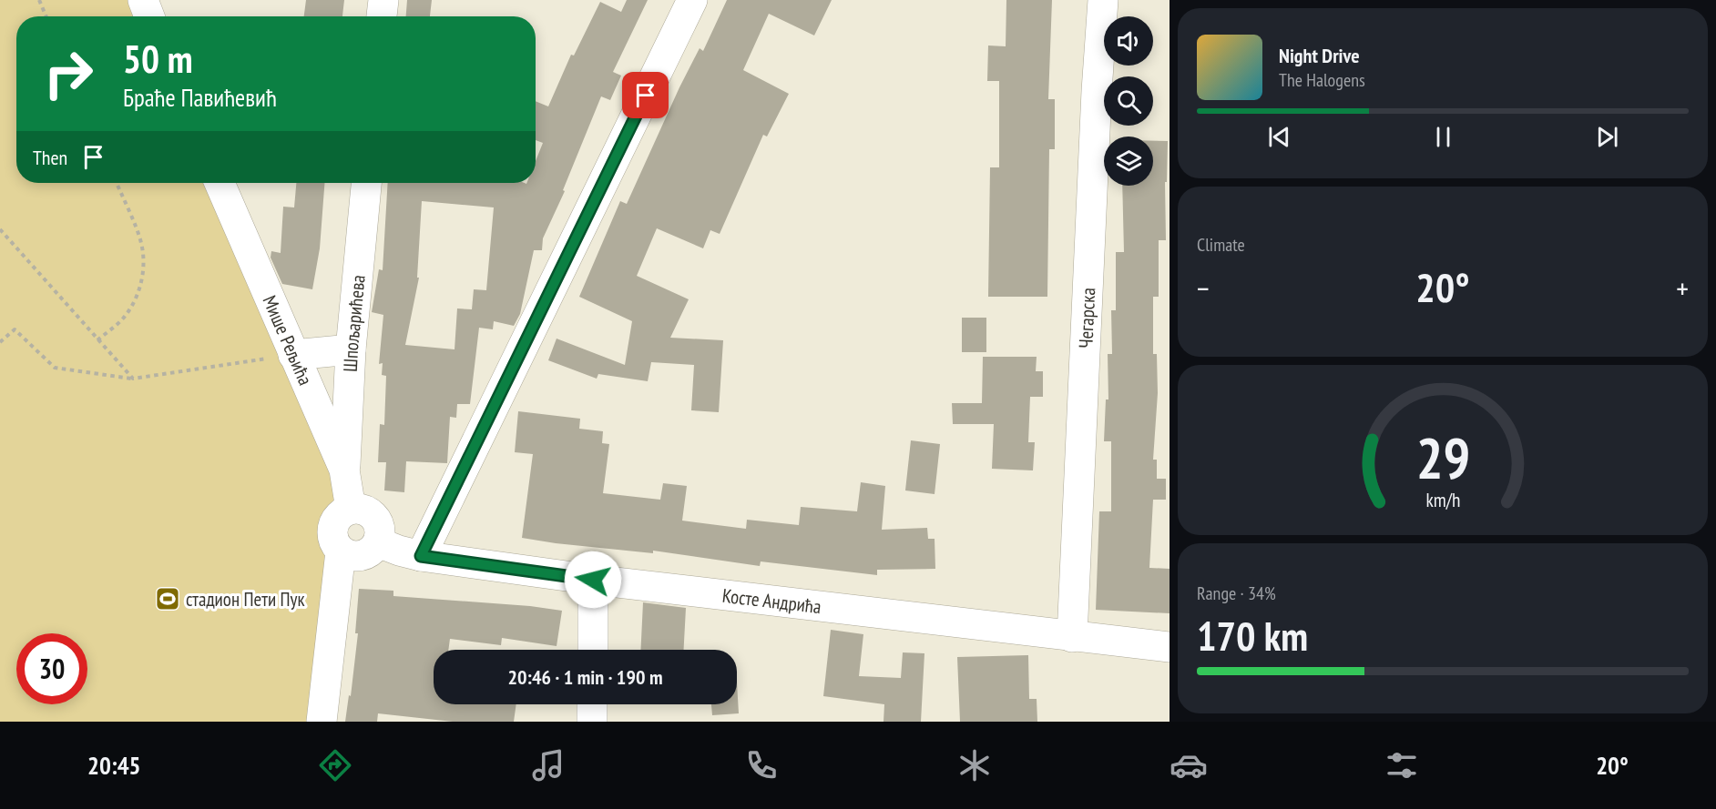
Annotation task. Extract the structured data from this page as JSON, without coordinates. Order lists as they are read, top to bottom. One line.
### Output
{"streets":{"street":["Чегарска","Шпољарићева","Мише Рељића","Косте Андрића"]},"crossings":[["Чегарска","Косте Андрића"],["Шпољарићева","Мише Рељића"],["Мише Рељића","Косте Андрића"]],"places":{"sports":["стадион Пети Пук"]},"page":{"turn":["50 m","Браће Павићевић"],"song":["Night Drive","The Halogens"],"then":"Then","tile":["Climate",["Range · 34%","170 km"]],"heat":["−","20°","+"],"limit":"30","trip":"20:46 · 1 min · 190 m","tabs":["20:45","20°"],"gauge":["29","km/h"]}}
